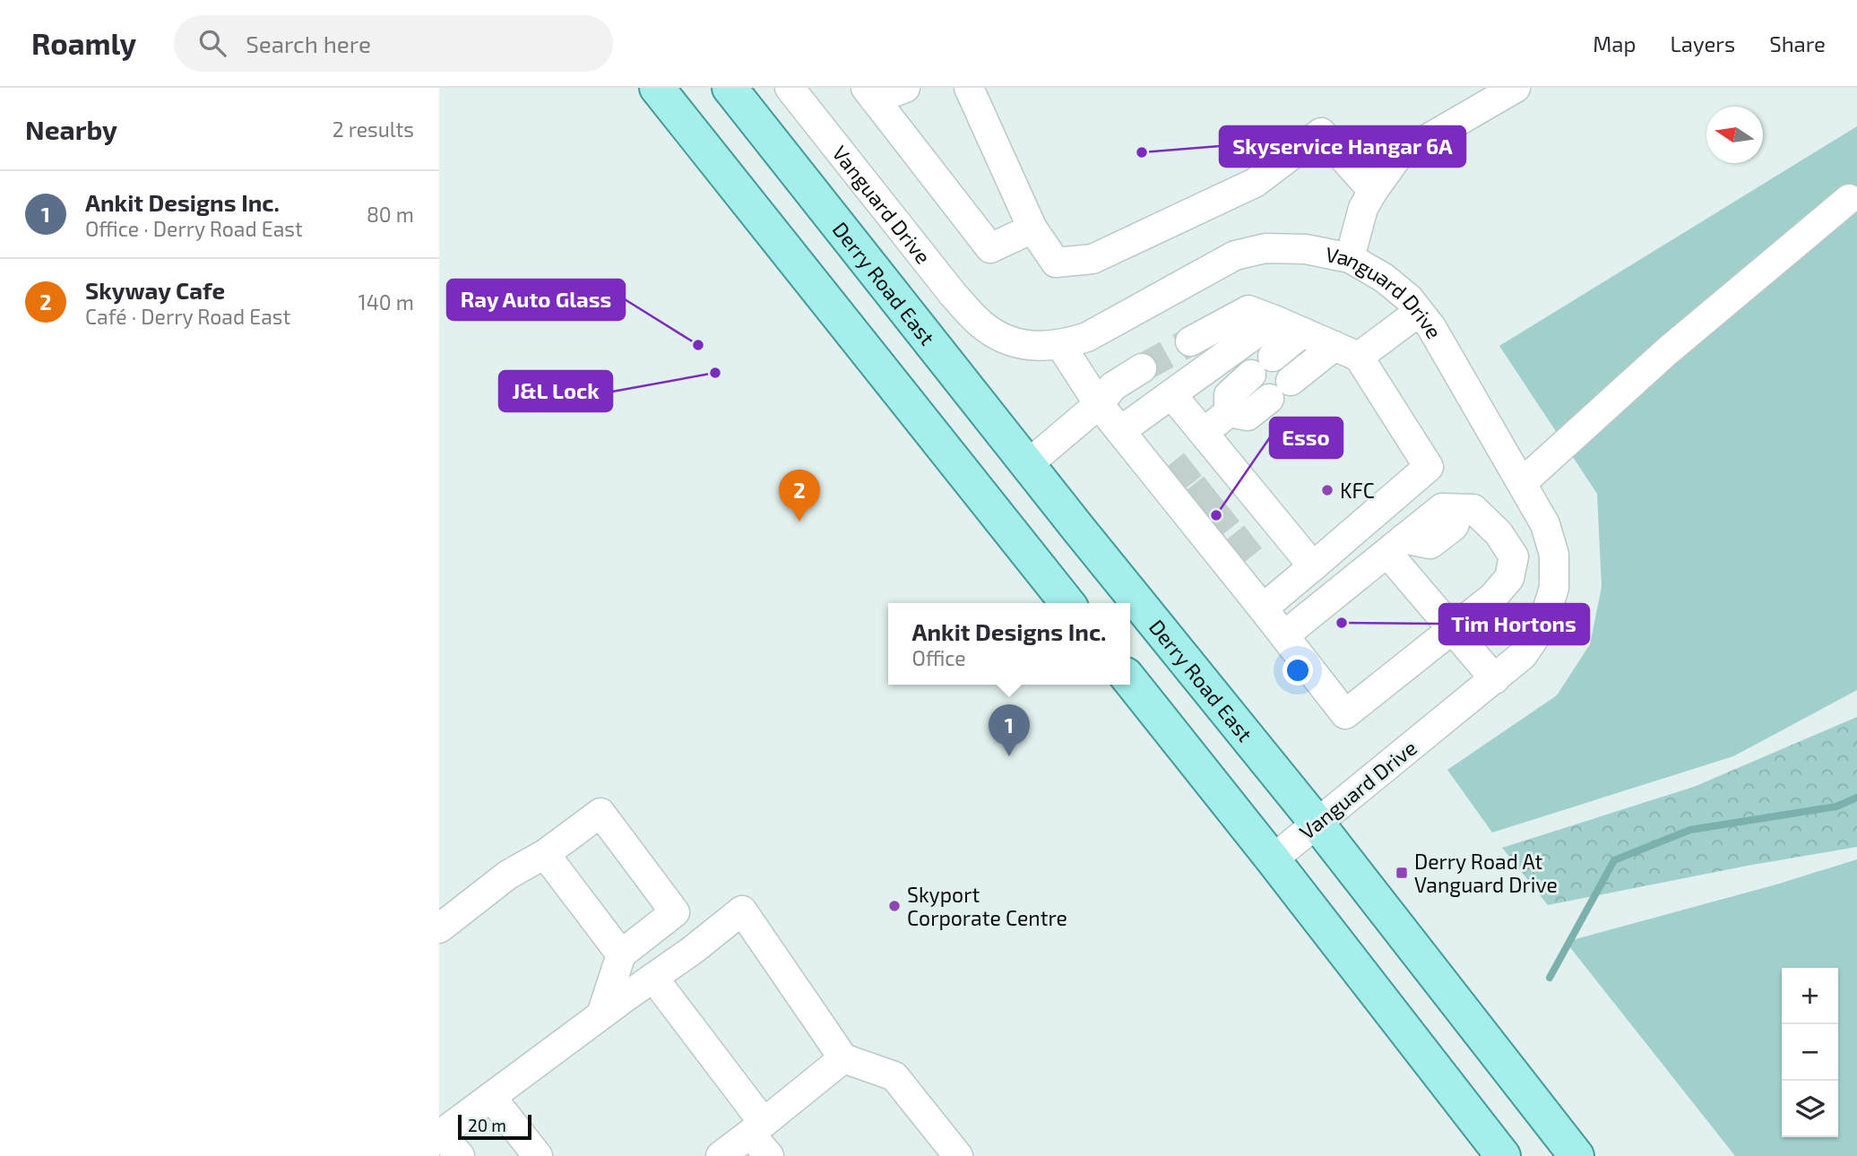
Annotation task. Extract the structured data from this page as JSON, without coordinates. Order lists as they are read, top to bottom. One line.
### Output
{"streets":{"main road":["Derry Road East"],"street":["Vanguard Drive"]},"crossings":[["Vanguard Drive","Derry Road East"]],"places":{"other":["Skyservice Hangar 6A","Ray Auto Glass","J&L Lock","KFC","Esso","Tim Hortons","Skyport Corporate Centre"],"transit":["Derry Road At Vanguard Drive"]},"scale_bar":"20 m","north":"left","page":{"header":"Roamly","search":"Search here","nav":["Map","Layers","Share"],"heading":["Nearby","2 results"],"list":[{"mark":"1","name":"Ankit Designs Inc.","note":"Office · Derry Road East","value":"80 m"},{"mark":"2","name":"Skyway Cafe","note":"Café · Derry Road East","value":"140 m"}],"pins":["2","1"],"popup":["Ankit Designs Inc.","Office"],"map_buttons":["+","−"],"scale":"20 m"}}
